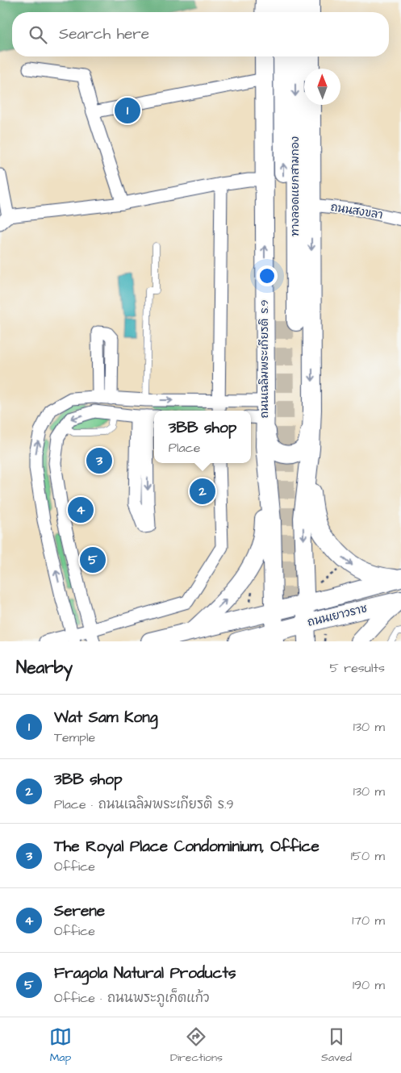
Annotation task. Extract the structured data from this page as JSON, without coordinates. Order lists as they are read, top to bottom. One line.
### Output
{"streets":{"main road":["ทางลอดแยกสามกอง","ถนนเฉลิมพระเกียรติ ร.9","ถนนเยาวราช"],"street":["ถนนสงขลา"]},"crossings":[["ถนนเฉลิมพระเกียรติ ร.9","ถนนเยาวราช"]],"north":"top","page":{"search":"Search here","pins":["1","3","2","4","5"],"popup":["3BB shop","Place"],"heading":["Nearby","5 results"],"list":[{"mark":"1","name":"Wat Sam Kong","note":"Temple","value":"130 m"},{"mark":"2","name":"3BB shop","note":"Place · ถนนเฉลิมพระเกียรติ ร.9","value":"130 m"},{"mark":"3","name":"The Royal Place Condominium, Office","note":"Office","value":"150 m"},{"mark":"4","name":"Serene","note":"Office","value":"170 m"},{"mark":"5","name":"Fragola Natural Products","note":"Office · ถนนพระภูเก็ตแก้ว","value":"190 m"}],"nav":["Map","Directions","Saved"]}}
